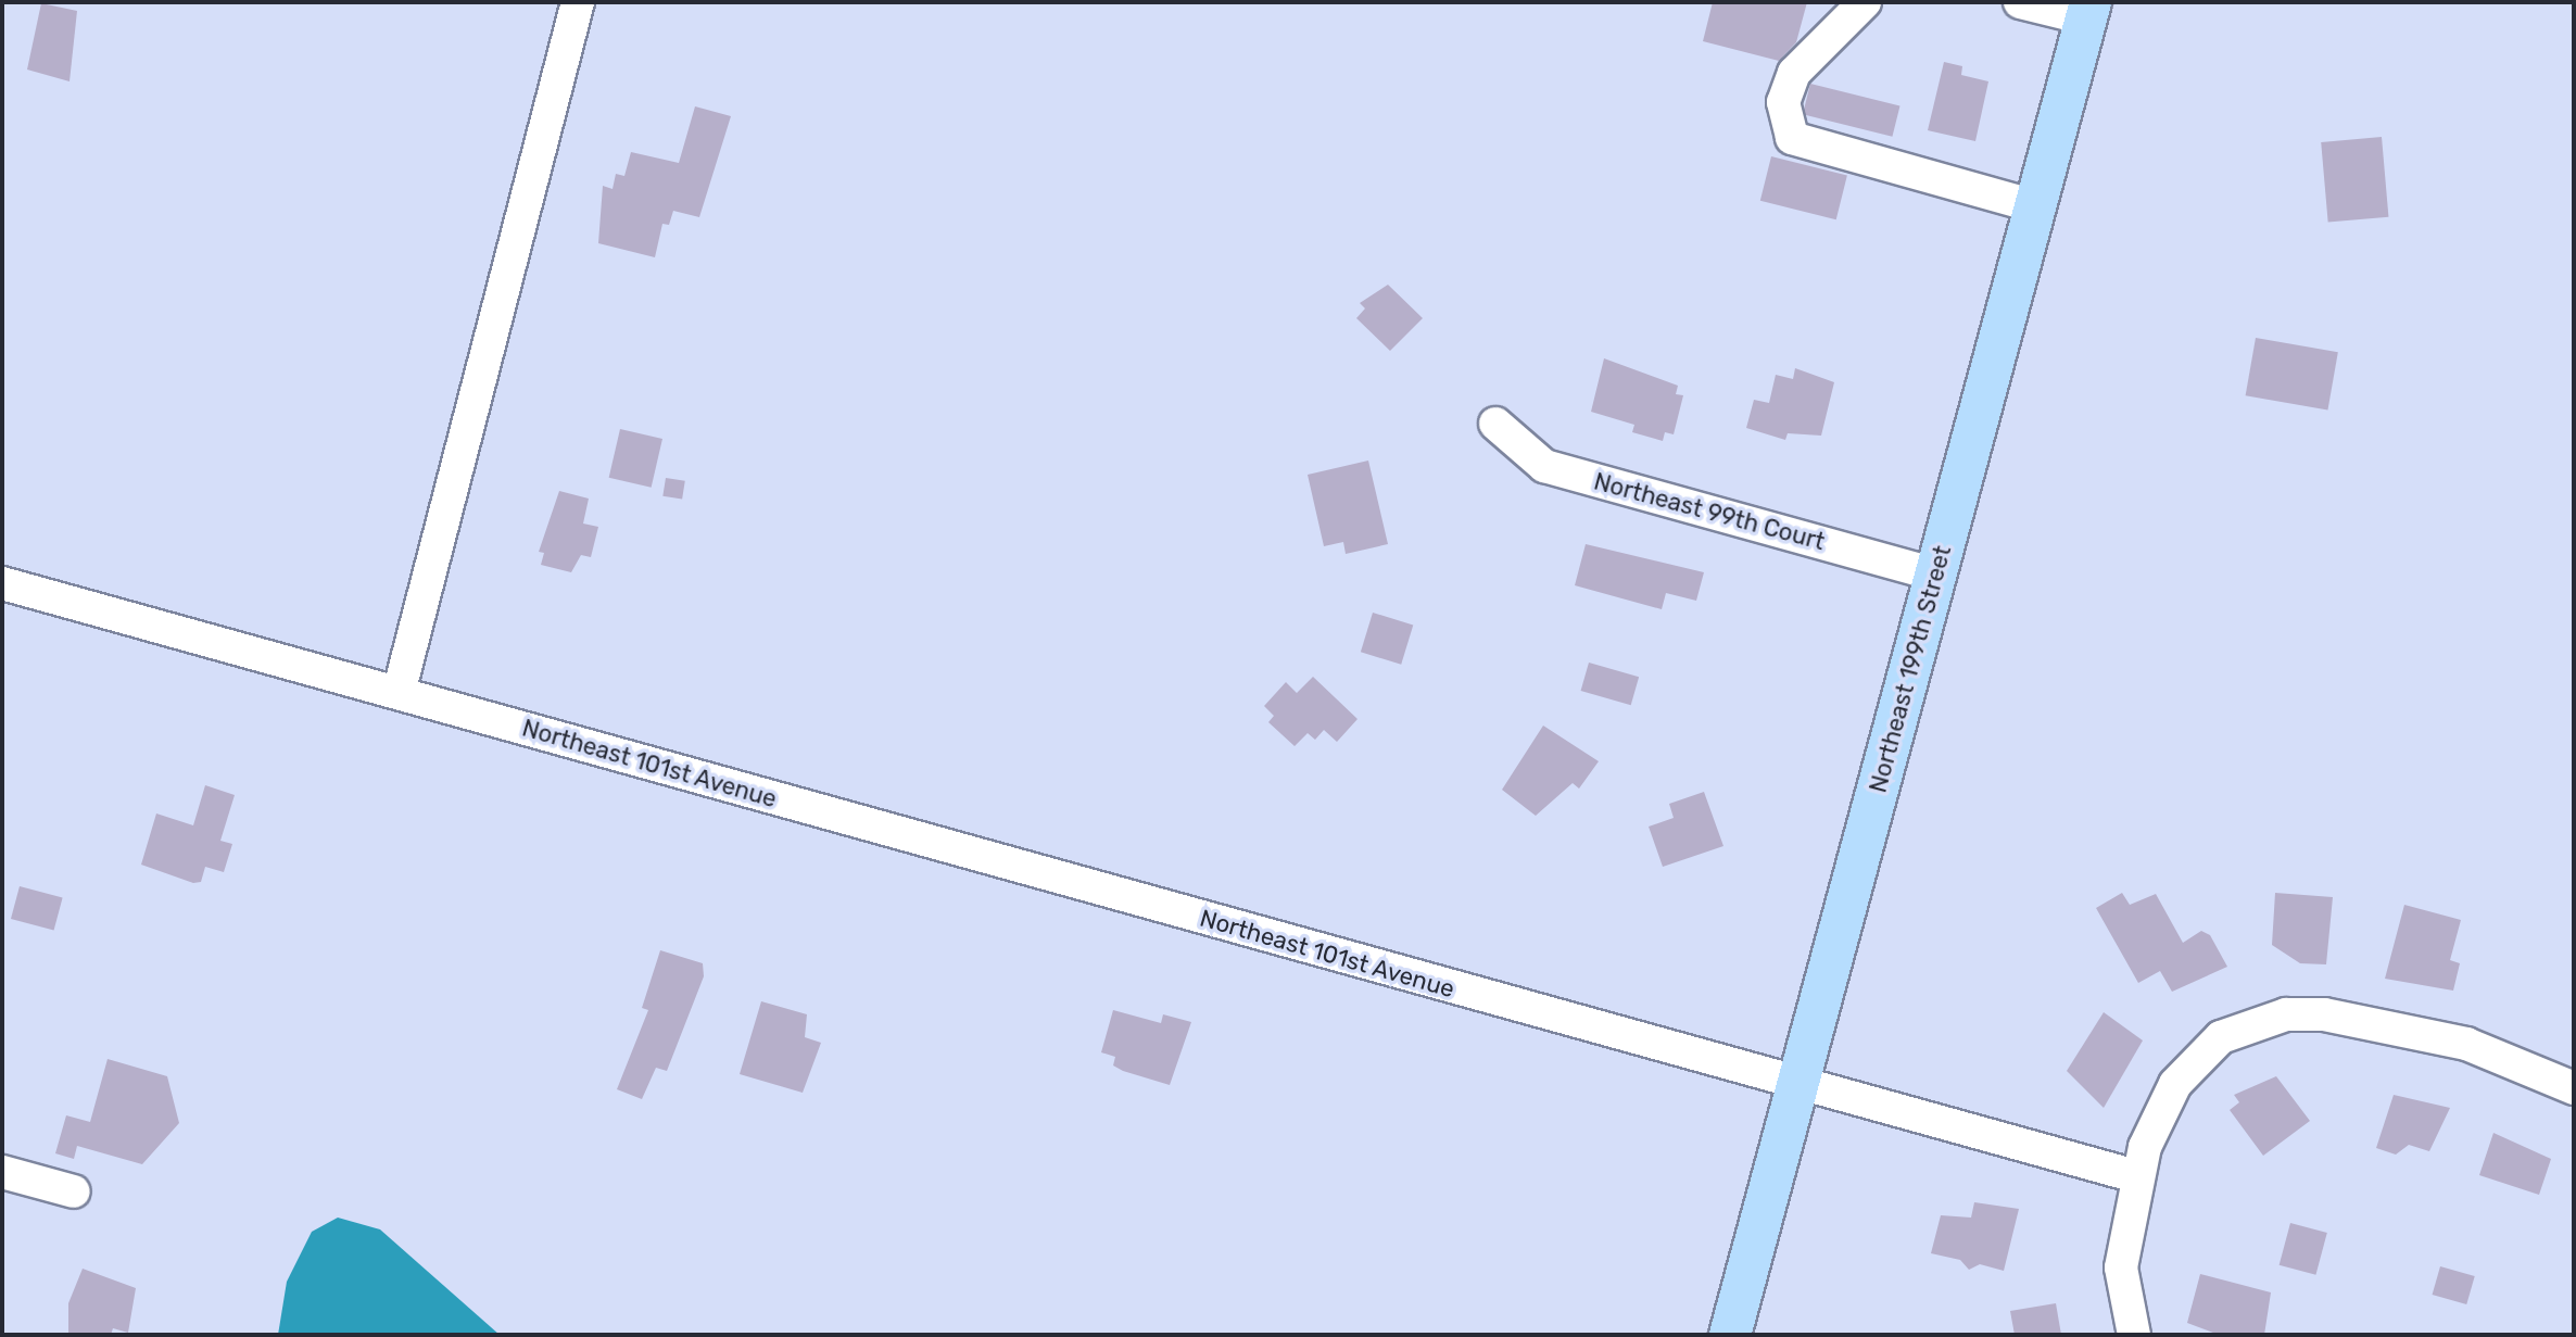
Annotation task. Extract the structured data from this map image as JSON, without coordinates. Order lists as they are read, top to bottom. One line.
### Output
{"streets":{"main road":["Northeast 199th Street"],"street":["Northeast 99th Court","Northeast 101st Avenue"]},"crossings":[["Northeast 99th Court","Northeast 199th Street"],["Northeast 199th Street","Northeast 101st Avenue"]]}
